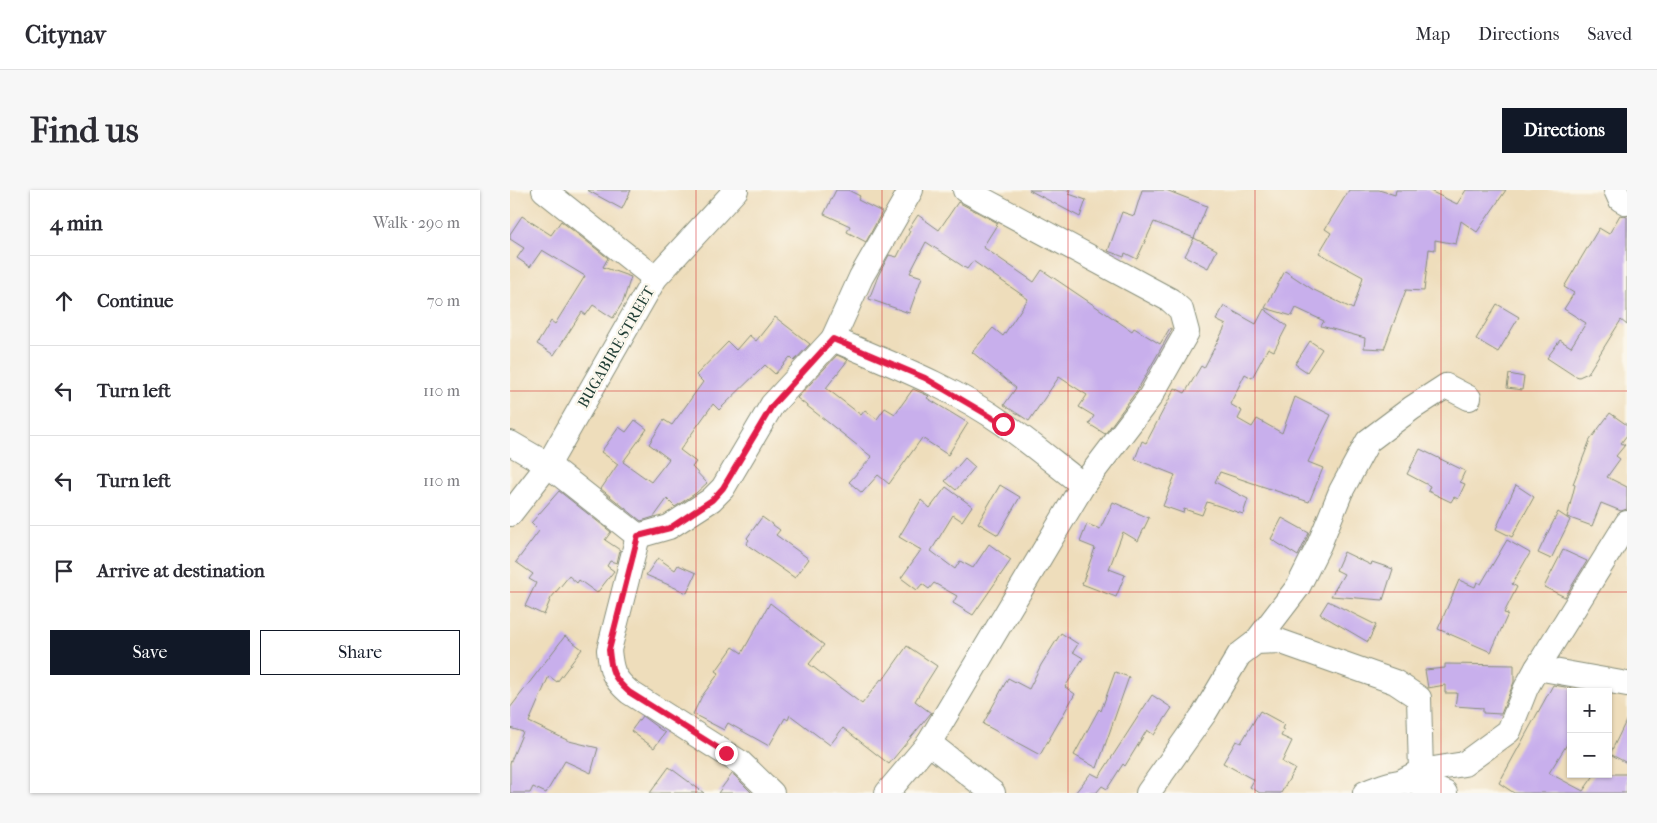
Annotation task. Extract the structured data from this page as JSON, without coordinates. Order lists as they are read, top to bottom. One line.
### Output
{"streets":{"street":["BUGABIRE STREET"]},"page":{"header":"Citynav","nav":["Map","Directions","Saved"],"buttons":["Directions",["Save","Share"]],"title":"Find us","heading":["4 min","Walk · 290 m"],"list":[["Continue","70 m"],["Turn left","110 m"],["Turn left","110 m"],"Arrive at destination"],"map_buttons":["+","−"]}}
